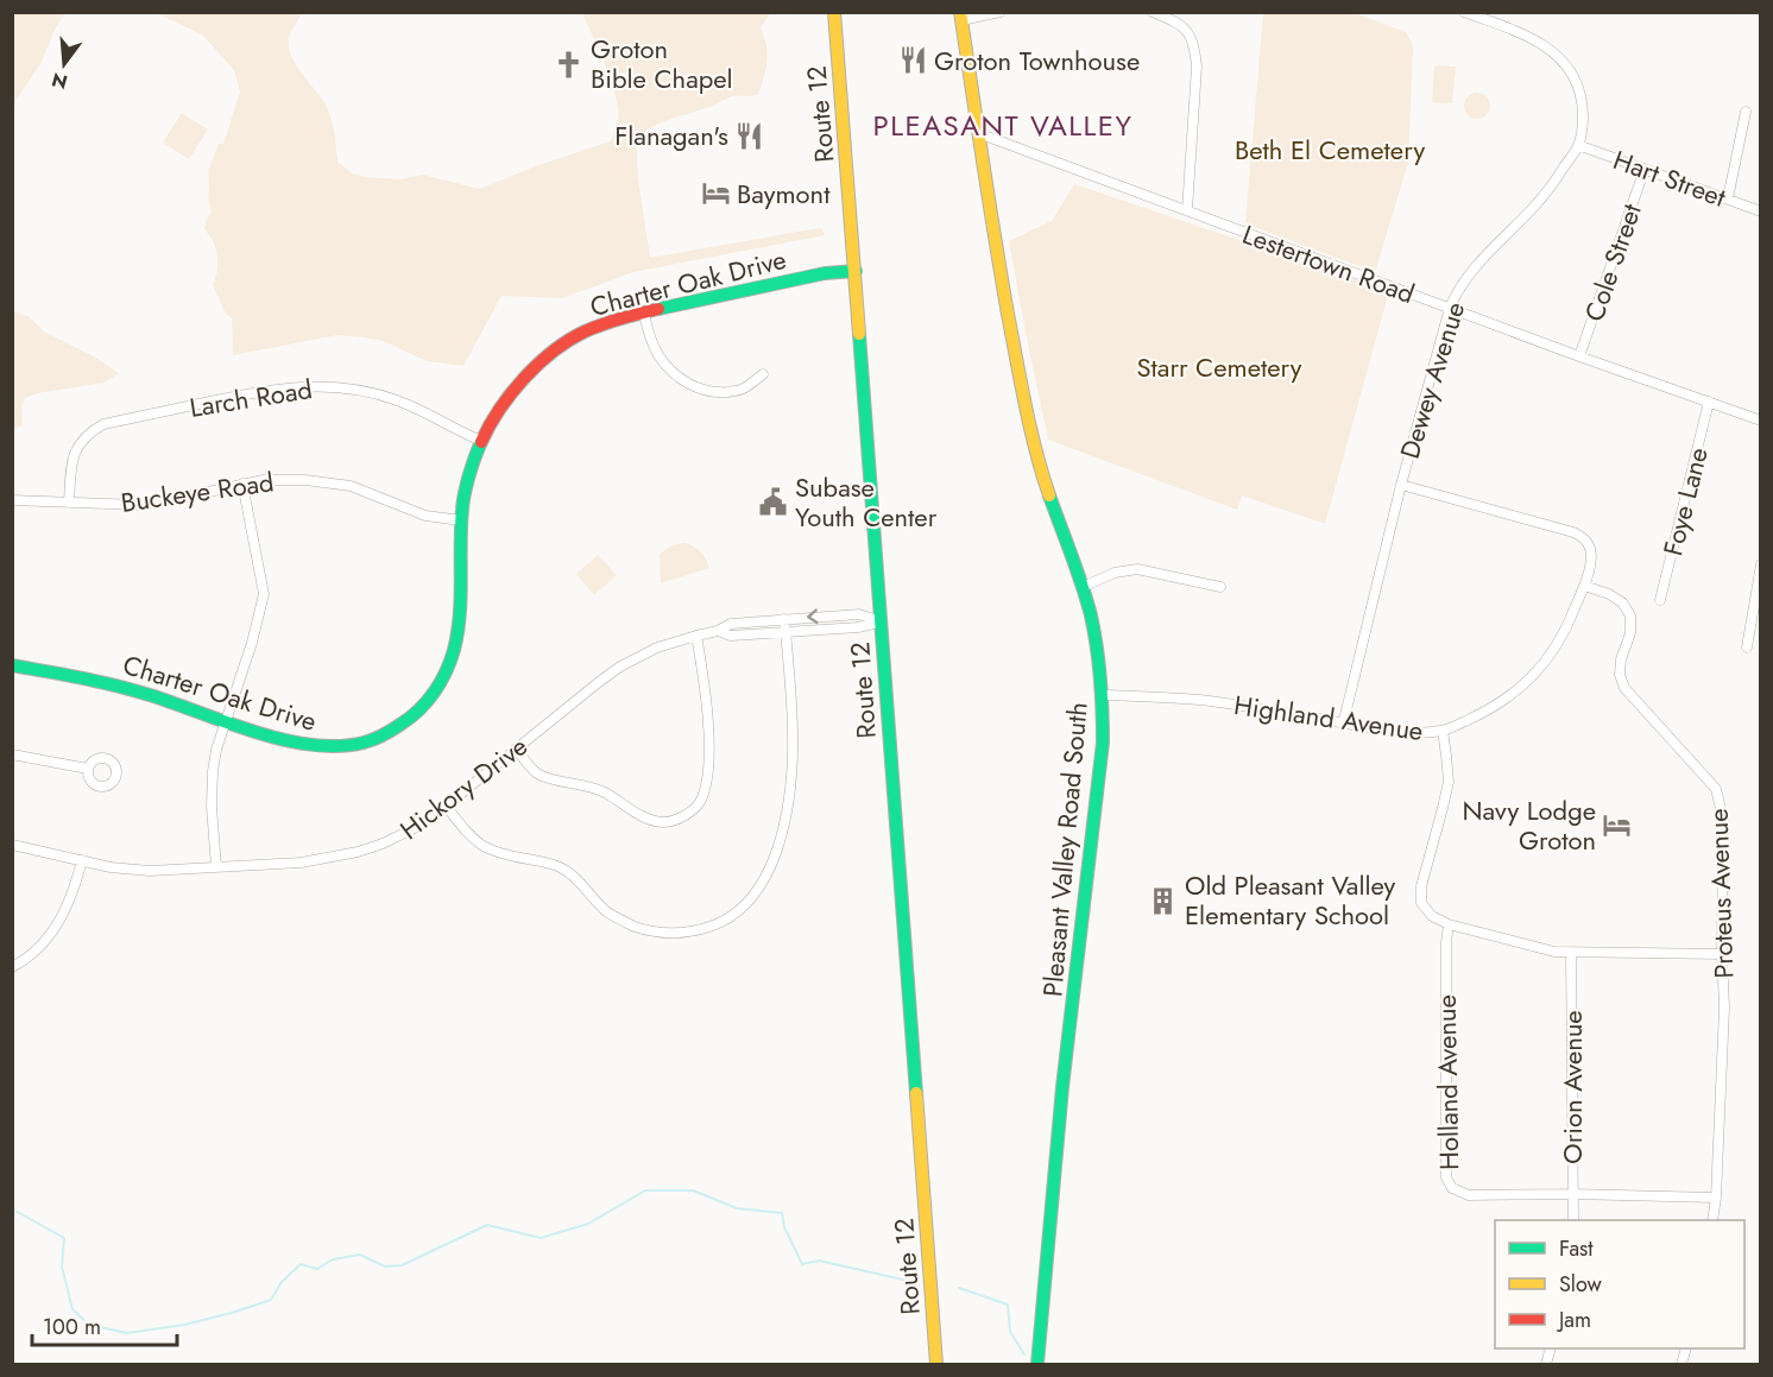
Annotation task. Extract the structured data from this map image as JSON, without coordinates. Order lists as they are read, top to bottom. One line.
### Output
{"streets":{"main road":["Route 12","Charter Oak Drive","Pleasant Valley Road South"],"street":["Hart Street","Cole Street","Lestertown Road","Dewey Avenue","Larch Road","Buckeye Road","Foye Lane","Highland Avenue","Hickory Drive","Proteus Avenue","Holland Avenue","Orion Avenue"]},"crossings":[["Route 12","Charter Oak Drive"],["Route 12","Hickory Drive"],["Hart Street","Cole Street"],["Hart Street","Dewey Avenue"],["Cole Street","Lestertown Road"],["Lestertown Road","Dewey Avenue"],["Lestertown Road","Foye Lane"],["Lestertown Road","Pleasant Valley Road South"],["Charter Oak Drive","Larch Road"],["Charter Oak Drive","Buckeye Road"],["Dewey Avenue","Highland Avenue"],["Larch Road","Buckeye Road"],["Highland Avenue","Pleasant Valley Road South"],["Highland Avenue","Proteus Avenue"],["Proteus Avenue","Holland Avenue"],["Holland Avenue","Orion Avenue"]],"districts":["PLEASANT VALLEY"],"parks":["Beth El Cemetery","Starr Cemetery"],"places":{"restaurant":["Groton Townhouse","Flanagan's"],"church":["Groton Bible Chapel"],"hotel":["Baymont","Navy Lodge Groton"],"public building":["Subase Youth Center"],"building":["Old Pleasant Valley Elementary School"]},"legend":["Fast","Slow","Jam"],"scale_bar":"100 m","north":"bottom"}
